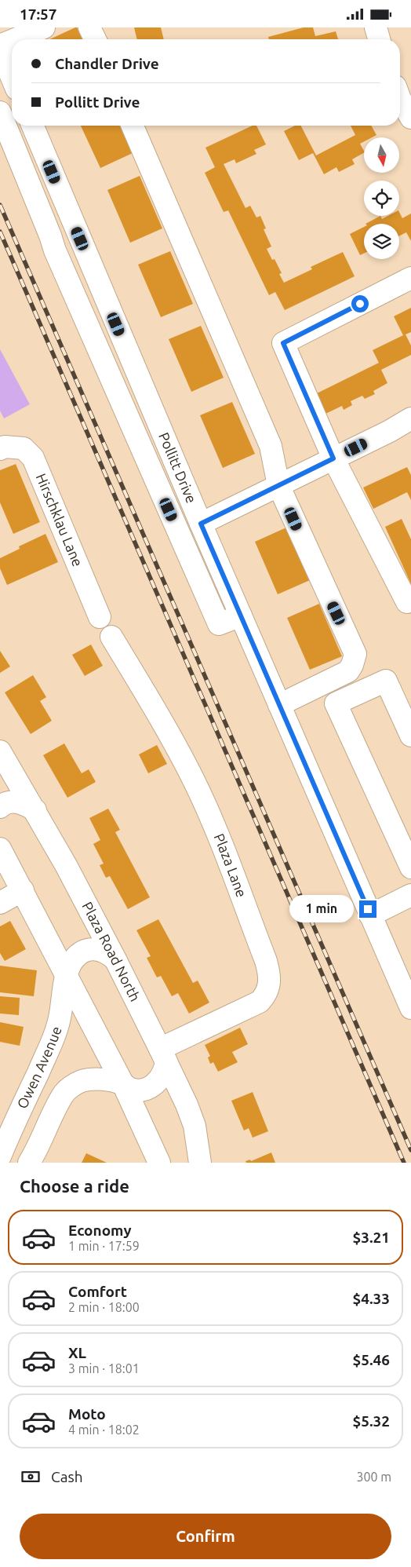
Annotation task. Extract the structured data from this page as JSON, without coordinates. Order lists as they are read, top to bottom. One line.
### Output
{"streets":{"street":["Pollitt Drive","Hirschklau Lane","Plaza Lane","Plaza Road North","Owen Avenue"]},"crossings":[["Plaza Lane","Plaza Road North"],["Plaza Road North","Owen Avenue"]],"north":"bottom","page":{"status":"17:57","banner":["Chandler Drive","Pollitt Drive"],"bubble":"1 min","heading":"Choose a ride","list":[{"name":"Economy","note":"1 min · 17:59","value":"$3.21"},{"name":"Comfort","note":"2 min · 18:00","value":"$4.33"},{"name":"XL","note":"3 min · 18:01","value":"$5.46"},{"name":"Moto","note":"4 min · 18:02","value":"$5.32"}],"pay":["Cash","300 m"],"buttons":"Confirm"}}
